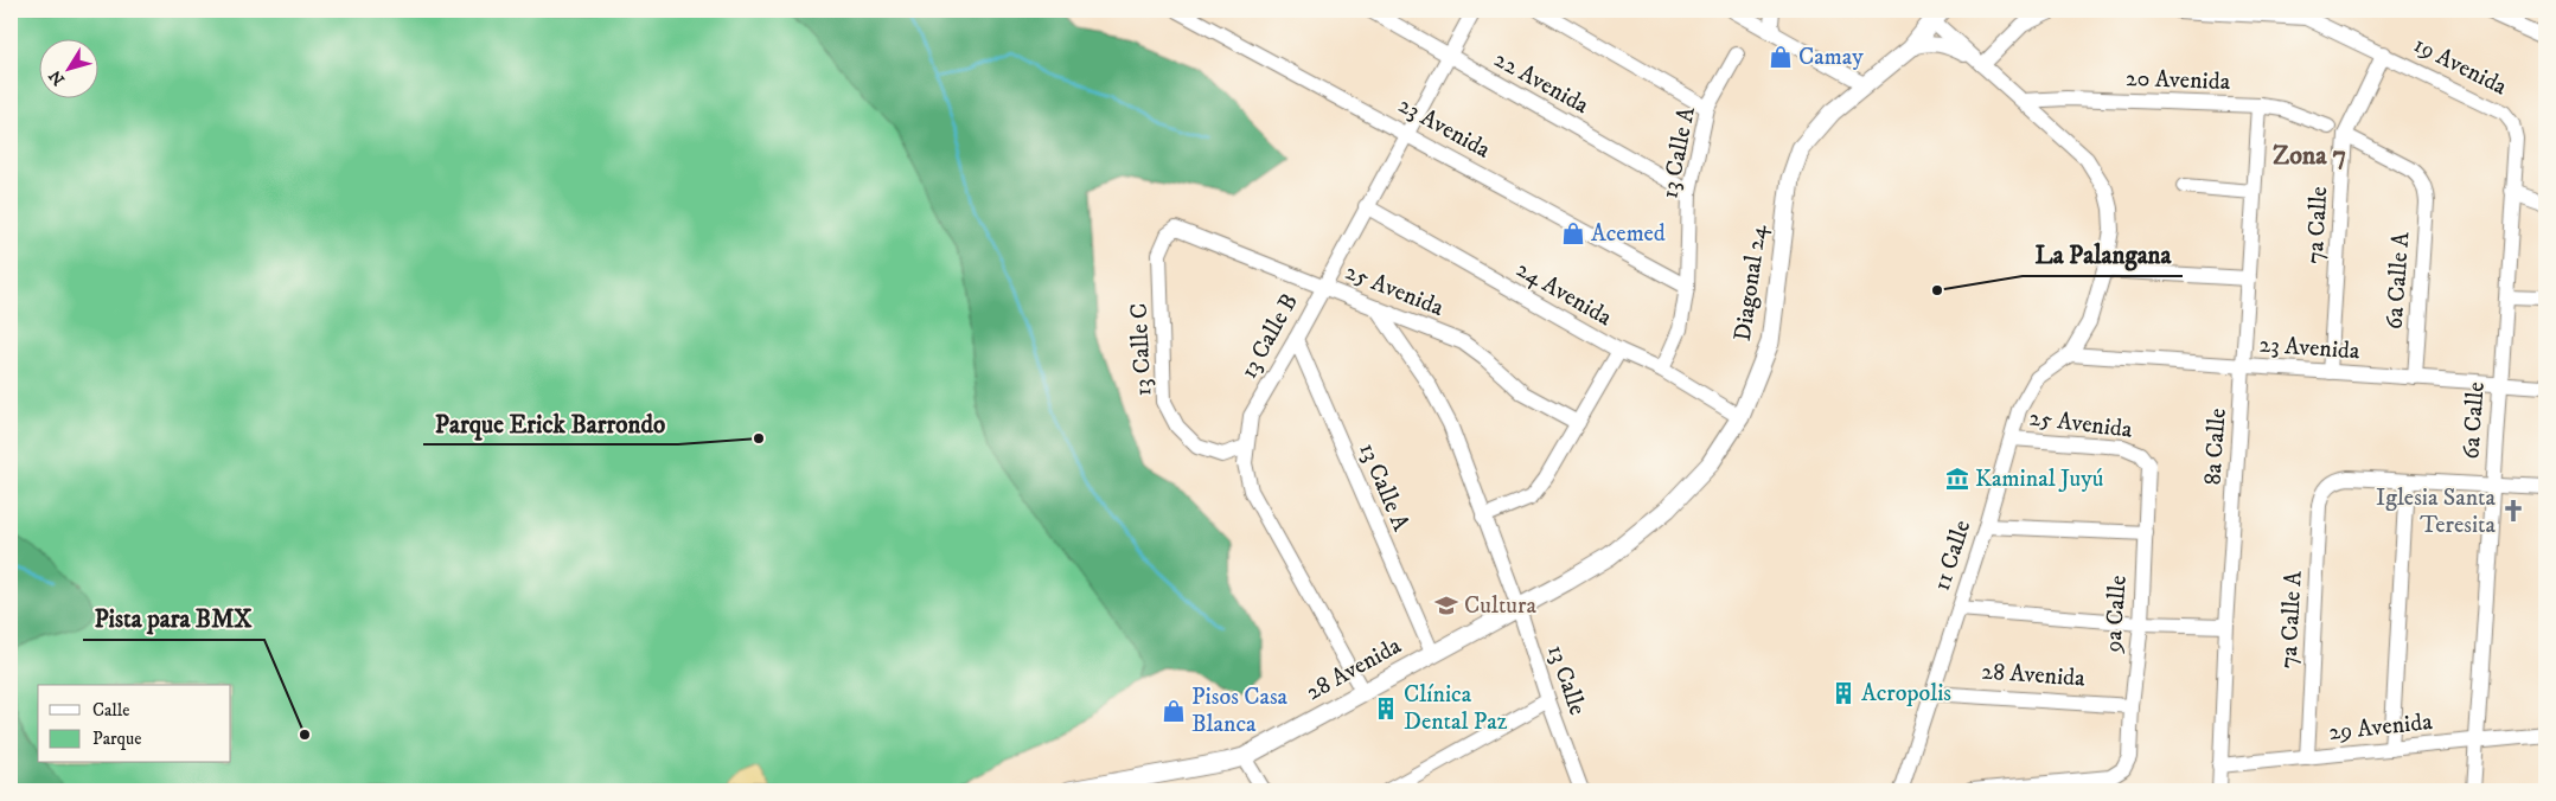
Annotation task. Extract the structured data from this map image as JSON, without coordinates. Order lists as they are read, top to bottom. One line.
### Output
{"streets":{"main road":["Diagonal 24","28 Avenida"],"street":["19 Avenida","20 Avenida","22 Avenida","23 Avenida","13 Calle A","7a Calle","6a Calle A","25 Avenida","24 Avenida","13 Calle B","13 Calle C","6a Calle","8a Calle","11 Calle","9a Calle","7a Calle A","13 Calle","29 Avenida"]},"crossings":[["19 Avenida","7a Calle"],["19 Avenida","6a Calle"],["20 Avenida","8a Calle"],["20 Avenida","11 Calle"],["22 Avenida","13 Calle A"],["22 Avenida","13 Calle B"],["23 Avenida","13 Calle A"],["23 Avenida","7a Calle"],["23 Avenida","6a Calle A"],["23 Avenida","13 Calle B"],["23 Avenida","6a Calle"],["23 Avenida","8a Calle"],["23 Avenida","11 Calle"],["13 Calle A","24 Avenida"],["13 Calle A","13 Calle B"],["13 Calle A","28 Avenida"],["7a Calle","6a Calle A"],["Diagonal 24","24 Avenida"],["Diagonal 24","11 Calle"],["Diagonal 24","28 Avenida"],["Diagonal 24","13 Calle"],["25 Avenida","13 Calle B"],["25 Avenida","13 Calle C"],["25 Avenida","11 Calle"],["25 Avenida","9a Calle"],["25 Avenida","13 Calle"],["24 Avenida","13 Calle B"],["13 Calle B","13 Calle C"],["13 Calle B","28 Avenida"],["6a Calle","29 Avenida"],["8a Calle","29 Avenida"],["11 Calle","28 Avenida"],["9a Calle","28 Avenida"],["7a Calle A","29 Avenida"],["28 Avenida","13 Calle"]],"districts":["Zona 7"],"places":{"shop":["Camay","Acemed","Pisos Casa Blanca"],"other":["La Palangana","Parque Erick Barrondo","Pista para BMX"],"museum":["Kaminal Juyú"],"church":["Iglesia Santa Teresita"],"school or university":["Cultura"],"building":["Acropolis","Clínica Dental Paz"]},"legend":["Calle","Parque"],"north":"bottom left"}
